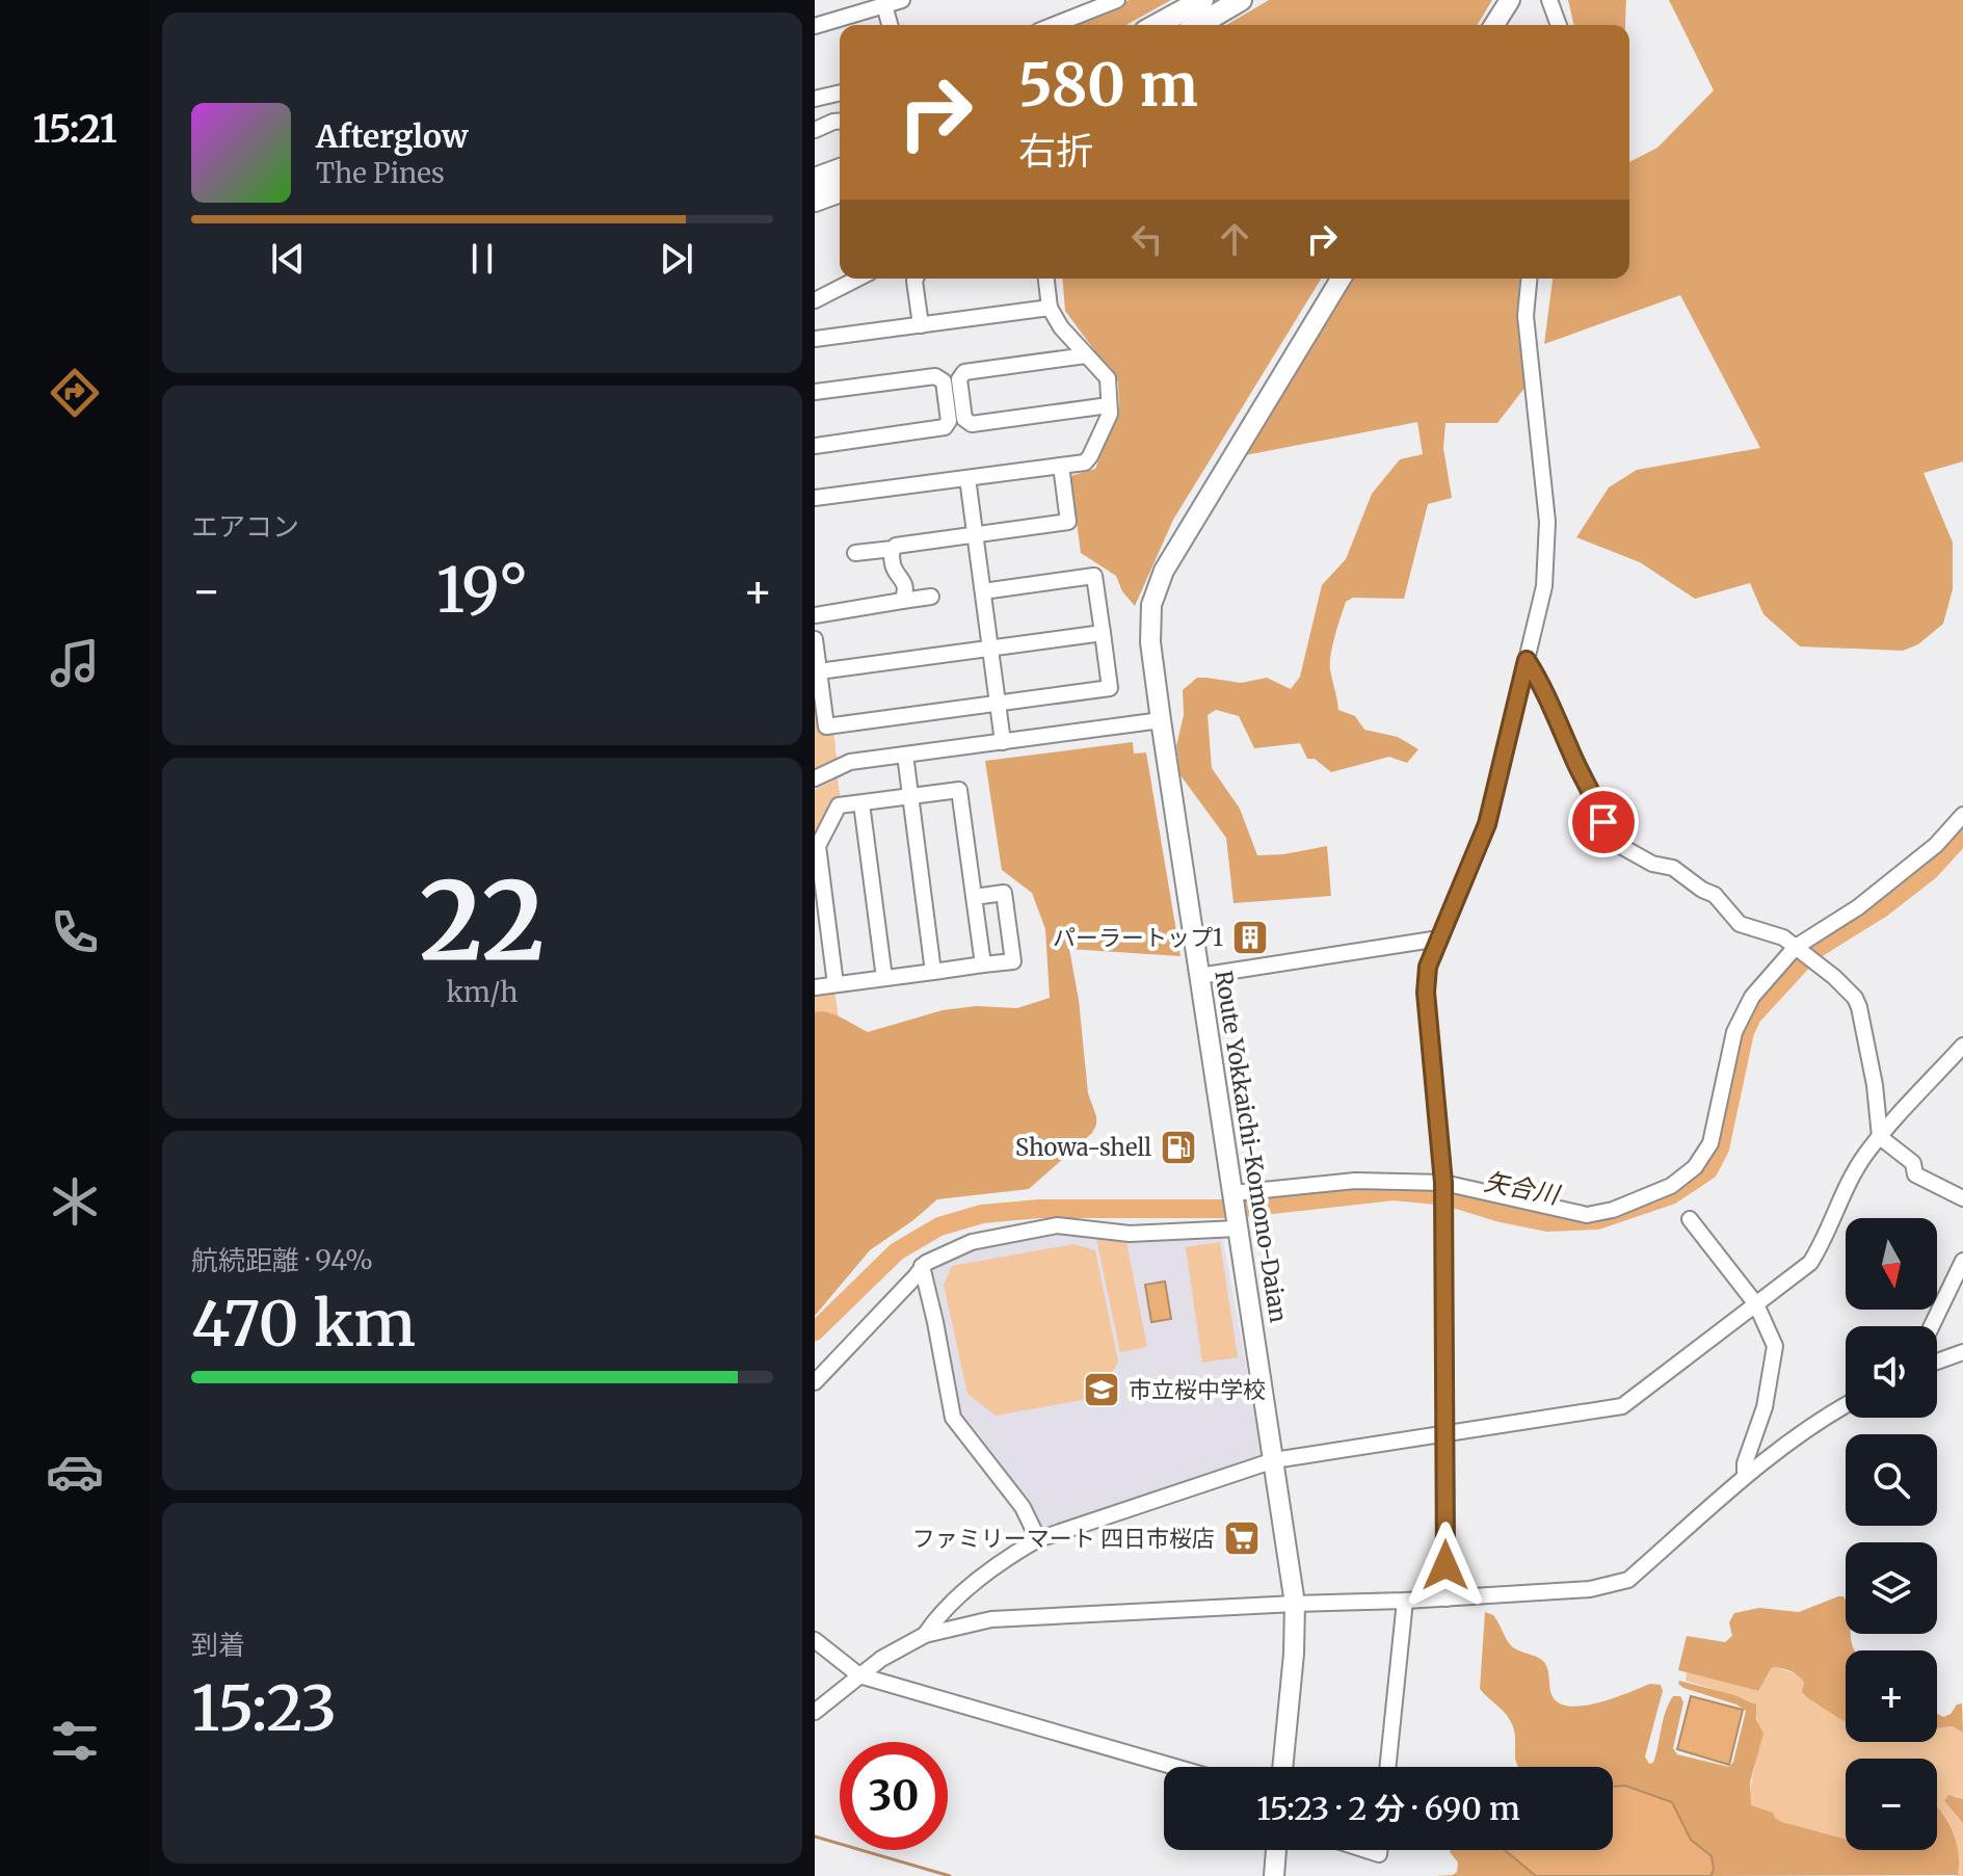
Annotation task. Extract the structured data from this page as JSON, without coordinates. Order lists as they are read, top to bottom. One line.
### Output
{"streets":{"main road":["Route Yokkaichi-Komono-Daian"]},"water":["矢合川"],"places":{"building":["パーラートップ1"],"fuel station":["Showa-shell"],"school or university":["市立桜中学校"],"supermarket":["ファミリーマート 四日市桜店"]},"north":"bottom","page":{"tabs":"15:21","turn":["580 m","右折"],"song":["Afterglow","The Pines"],"tile":["エアコン",["22","km/h"],["航続距離 · 94%","470 km"],["到着","15:23"]],"heat":["−","19°","+"],"map_buttons":["+","−"],"limit":"30","trip":"15:23 · 2 分 · 690 m"}}
